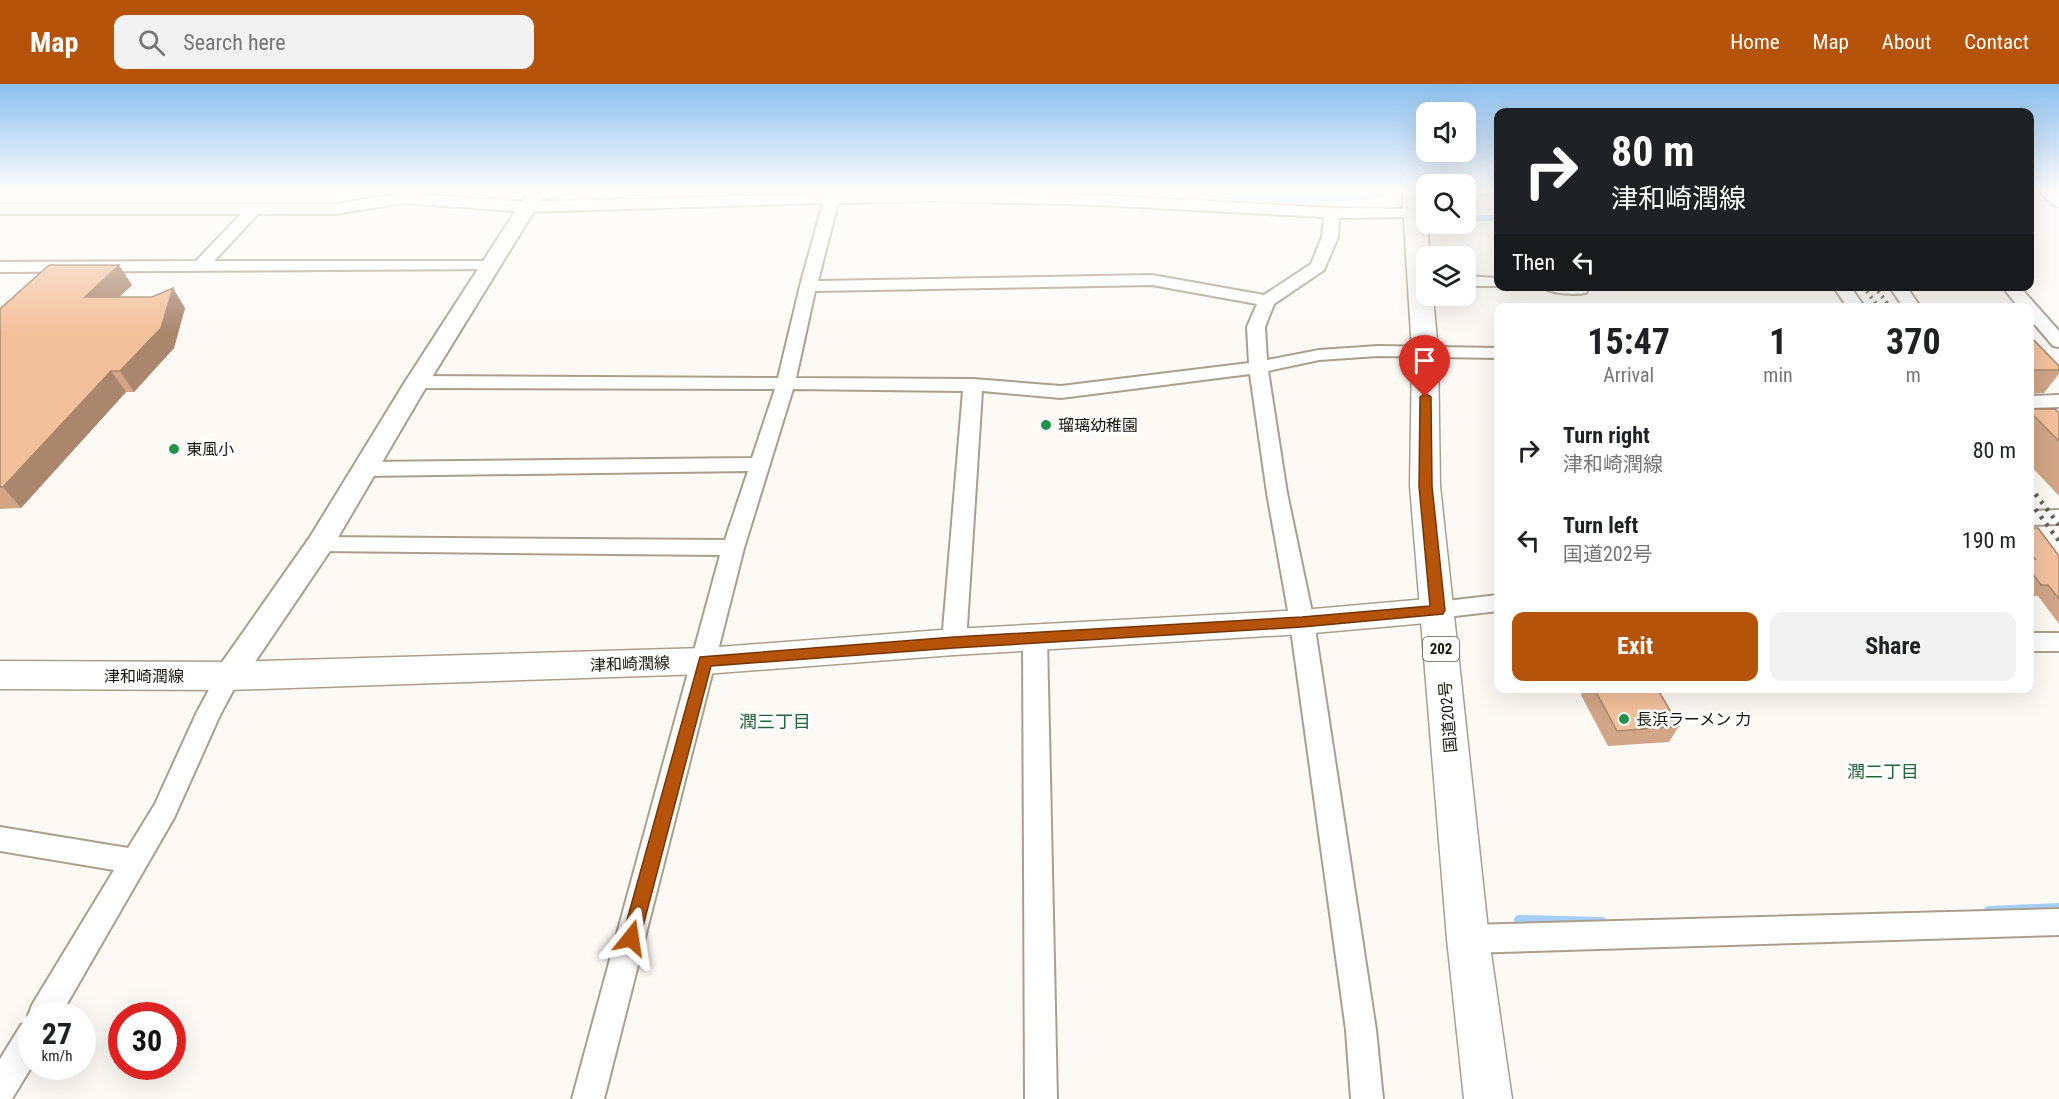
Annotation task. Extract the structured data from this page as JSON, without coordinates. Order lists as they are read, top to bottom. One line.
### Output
{"streets":{"main road":["202","津和崎潤線","国道202号"]},"crossings":[["津和崎潤線","国道202号"]],"districts":["潤三丁目","潤二丁目"],"places":["瑠璃幼稚園","東風小","長浜ラーメン 力"],"page":{"header":"Map","search":"Search here","nav":["Home","Map","About","Contact"],"turn":["80 m","津和崎潤線"],"then":"Then","eta":["15:47","Arrival","1","min","370","m"],"list":[{"name":"Turn right","note":"津和崎潤線","value":"80 m"},{"name":"Turn left","note":"国道202号","value":"190 m"}],"buttons":["Exit","Share"],"speed":"27 km/h","limit":"30"}}
